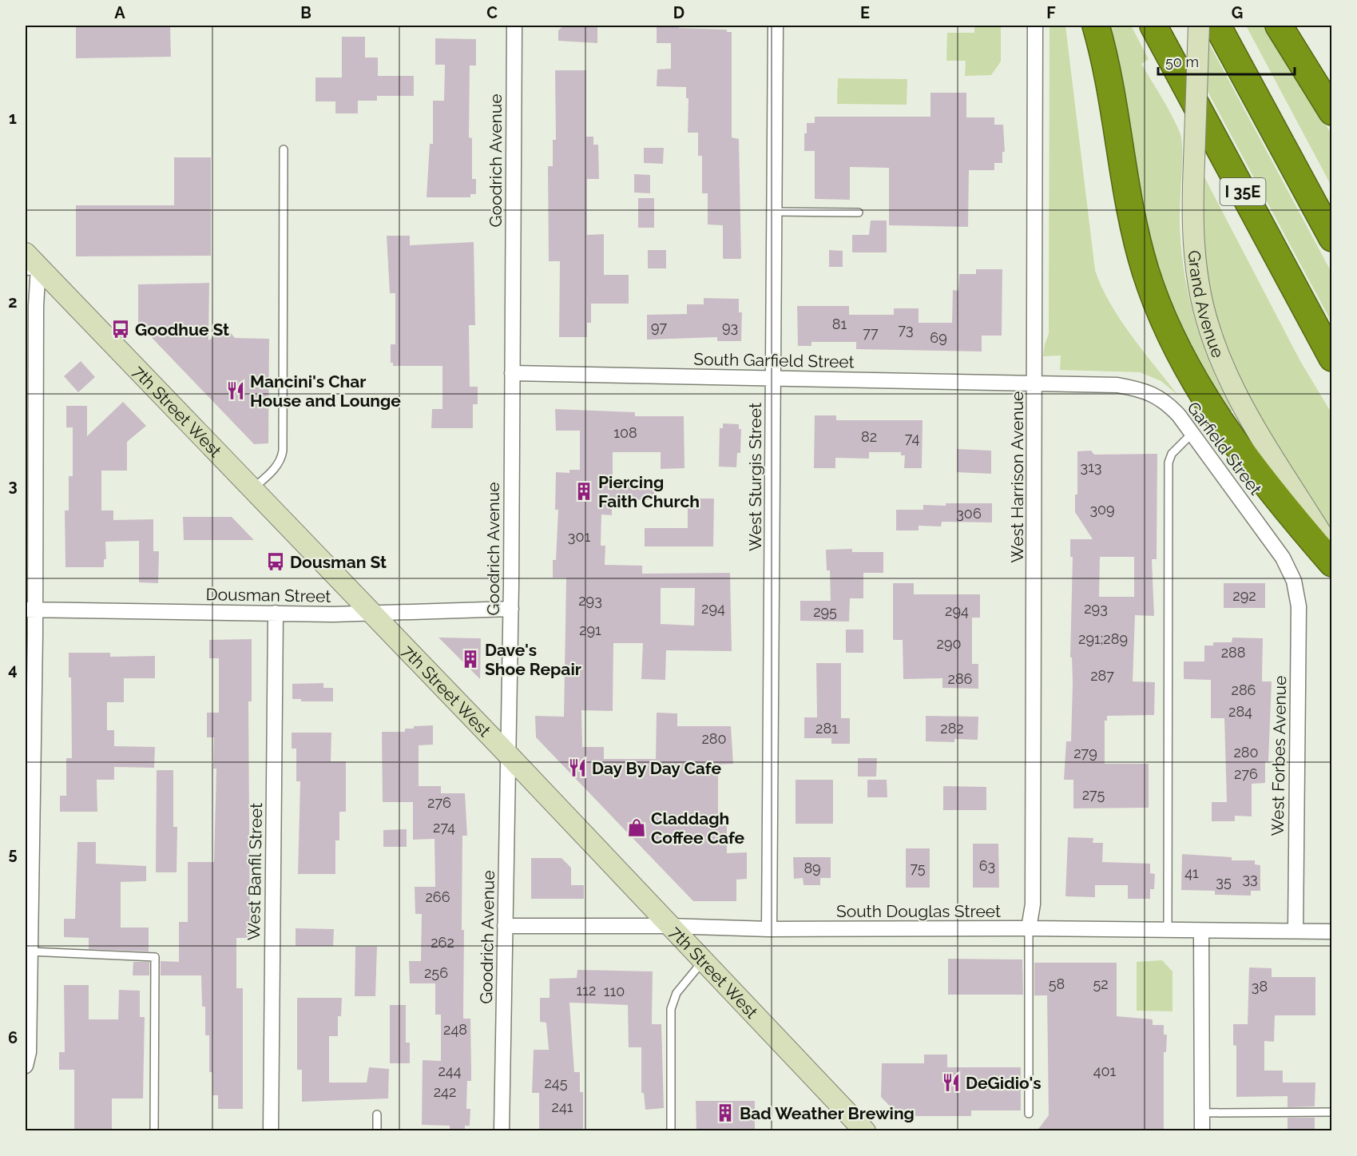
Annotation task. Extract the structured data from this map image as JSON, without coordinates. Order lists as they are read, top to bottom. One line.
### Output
{"streets":{"highway":["I 35E"],"main road":["Grand Avenue","7th Street West"],"street":["Goodrich Avenue","South Garfield Street","Garfield Street","West Sturgis Street","West Harrison Avenue","Dousman Street","West Forbes Avenue","West Banfil Street","South Douglas Street"]},"crossings":[["Goodrich Avenue","South Garfield Street"],["Goodrich Avenue","7th Street West"],["Goodrich Avenue","Dousman Street"],["Goodrich Avenue","South Douglas Street"],["South Garfield Street","Garfield Street"],["South Garfield Street","West Sturgis Street"],["South Garfield Street","West Harrison Avenue"],["7th Street West","Dousman Street"],["7th Street West","South Douglas Street"],["Garfield Street","West Harrison Avenue"],["Garfield Street","West Forbes Avenue"],["West Sturgis Street","South Douglas Street"],["West Harrison Avenue","South Douglas Street"],["Dousman Street","West Banfil Street"],["West Forbes Avenue","South Douglas Street"]],"places":{"bus stop":["Goodhue St","Dousman St"],"restaurant":["Mancini's Char House and Lounge","Day By Day Cafe","DeGidio's"],"building":["Piercing Faith Church","Dave's Shoe Repair","Bad Weather Brewing"],"shop":["Claddagh Coffee Cafe"]},"house_numbers":["81","97","93","73","77","69","108","82","74","313","309","306","301","292","293","294","293","294","295","291","291;289","290","288","287","286","286","284","281","282","280","280","279","276","275","276","274","63","89","75","41","33","35","266","262","256","58","52","38","112","110","248","244","401","245","242","241"],"scale_bar":"50 m","grid":{"columns":["A","B","C","D","E","F","G"],"rows":["1","2","3","4","5","6"]}}
